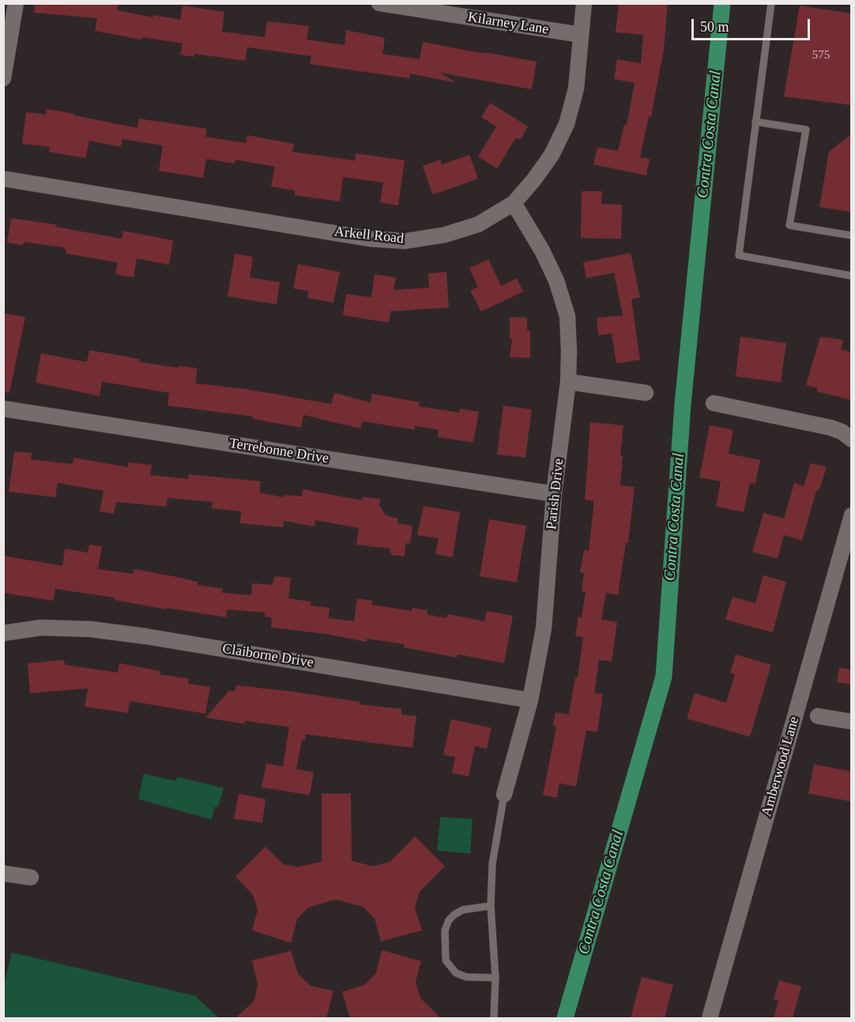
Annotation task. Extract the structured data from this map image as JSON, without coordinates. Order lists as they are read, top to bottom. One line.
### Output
{"streets":{"street":["Kilarney Lane","Arkell Road","Terrebonne Drive","Parish Drive","Claiborne Drive","Amberwood Lane"]},"crossings":[["Kilarney Lane","Arkell Road"],["Arkell Road","Parish Drive"],["Terrebonne Drive","Parish Drive"],["Parish Drive","Claiborne Drive"]],"water":["Contra Costa Canal"],"house_numbers":["575"],"scale_bar":"50 m"}
